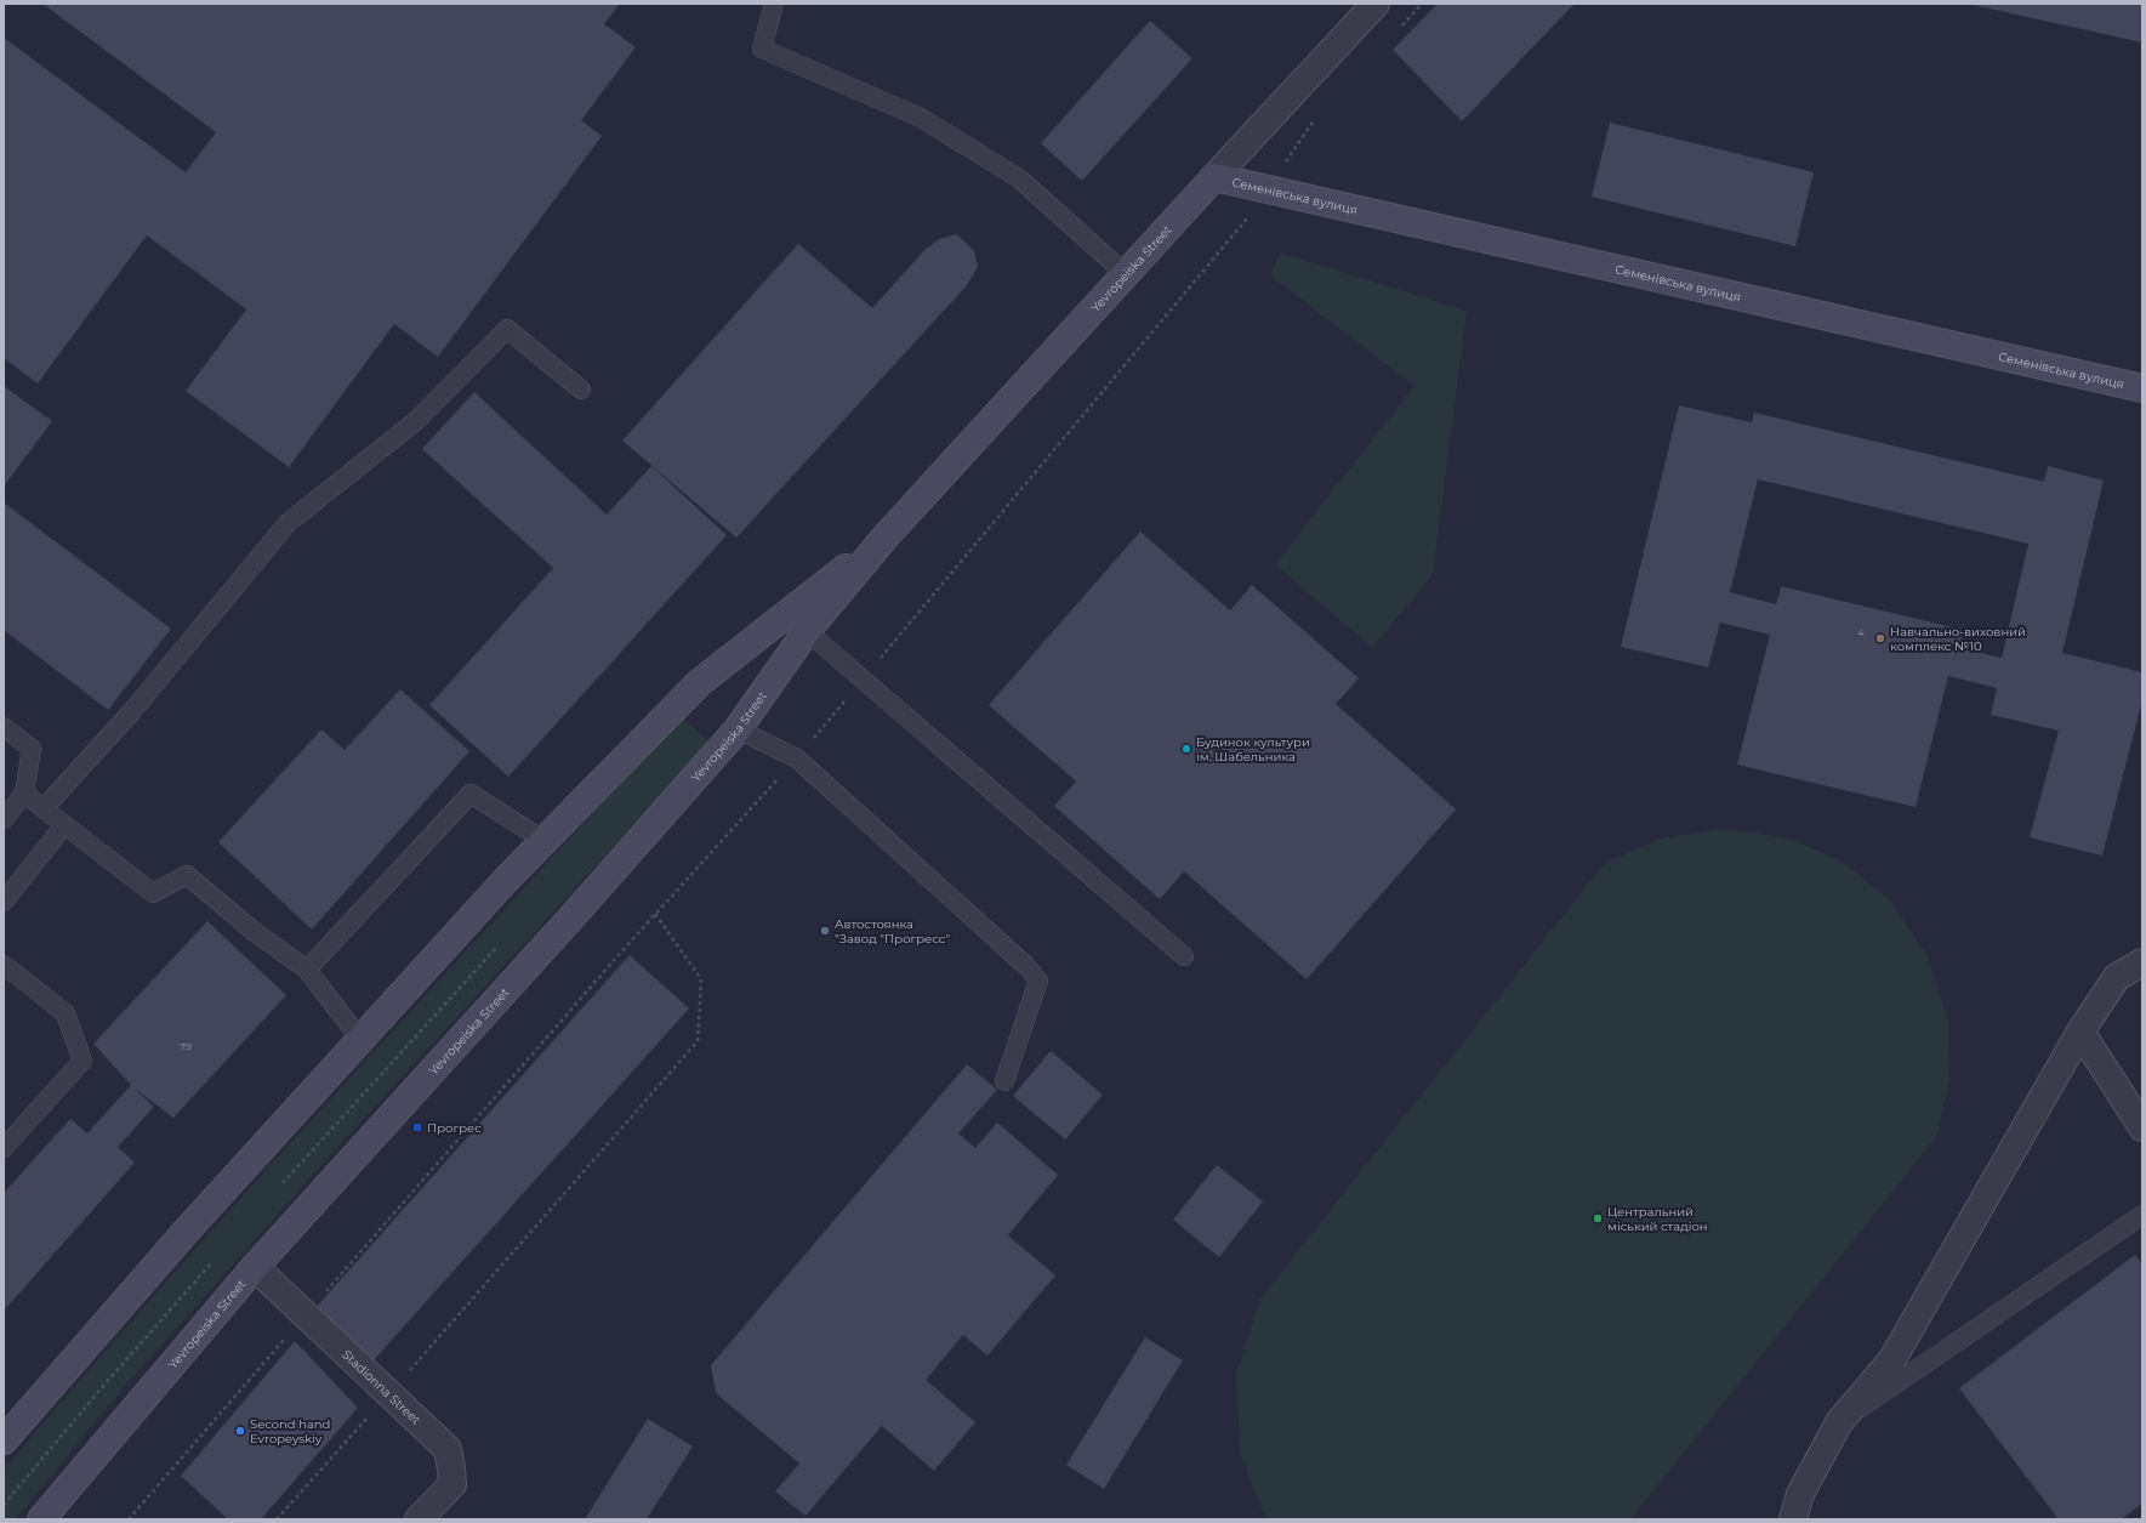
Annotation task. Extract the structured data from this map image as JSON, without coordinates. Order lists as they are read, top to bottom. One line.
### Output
{"streets":{"street":["Семенівська вулиця","Yevropeiska Street","Stadionna Street"]},"crossings":[["Семенівська вулиця","Yevropeiska Street"],["Yevropeiska Street","Stadionna Street"]],"places":{"other":["Навчально-виховний комплекс №10","Будинок культури ім. Шабельника","Автостоянка \"Завод \"Прогресс\"","Центральний міський стадіон","Second hand Evropeyskiy"],"transit":["Прогрес"]},"house_numbers":["4","79"]}
